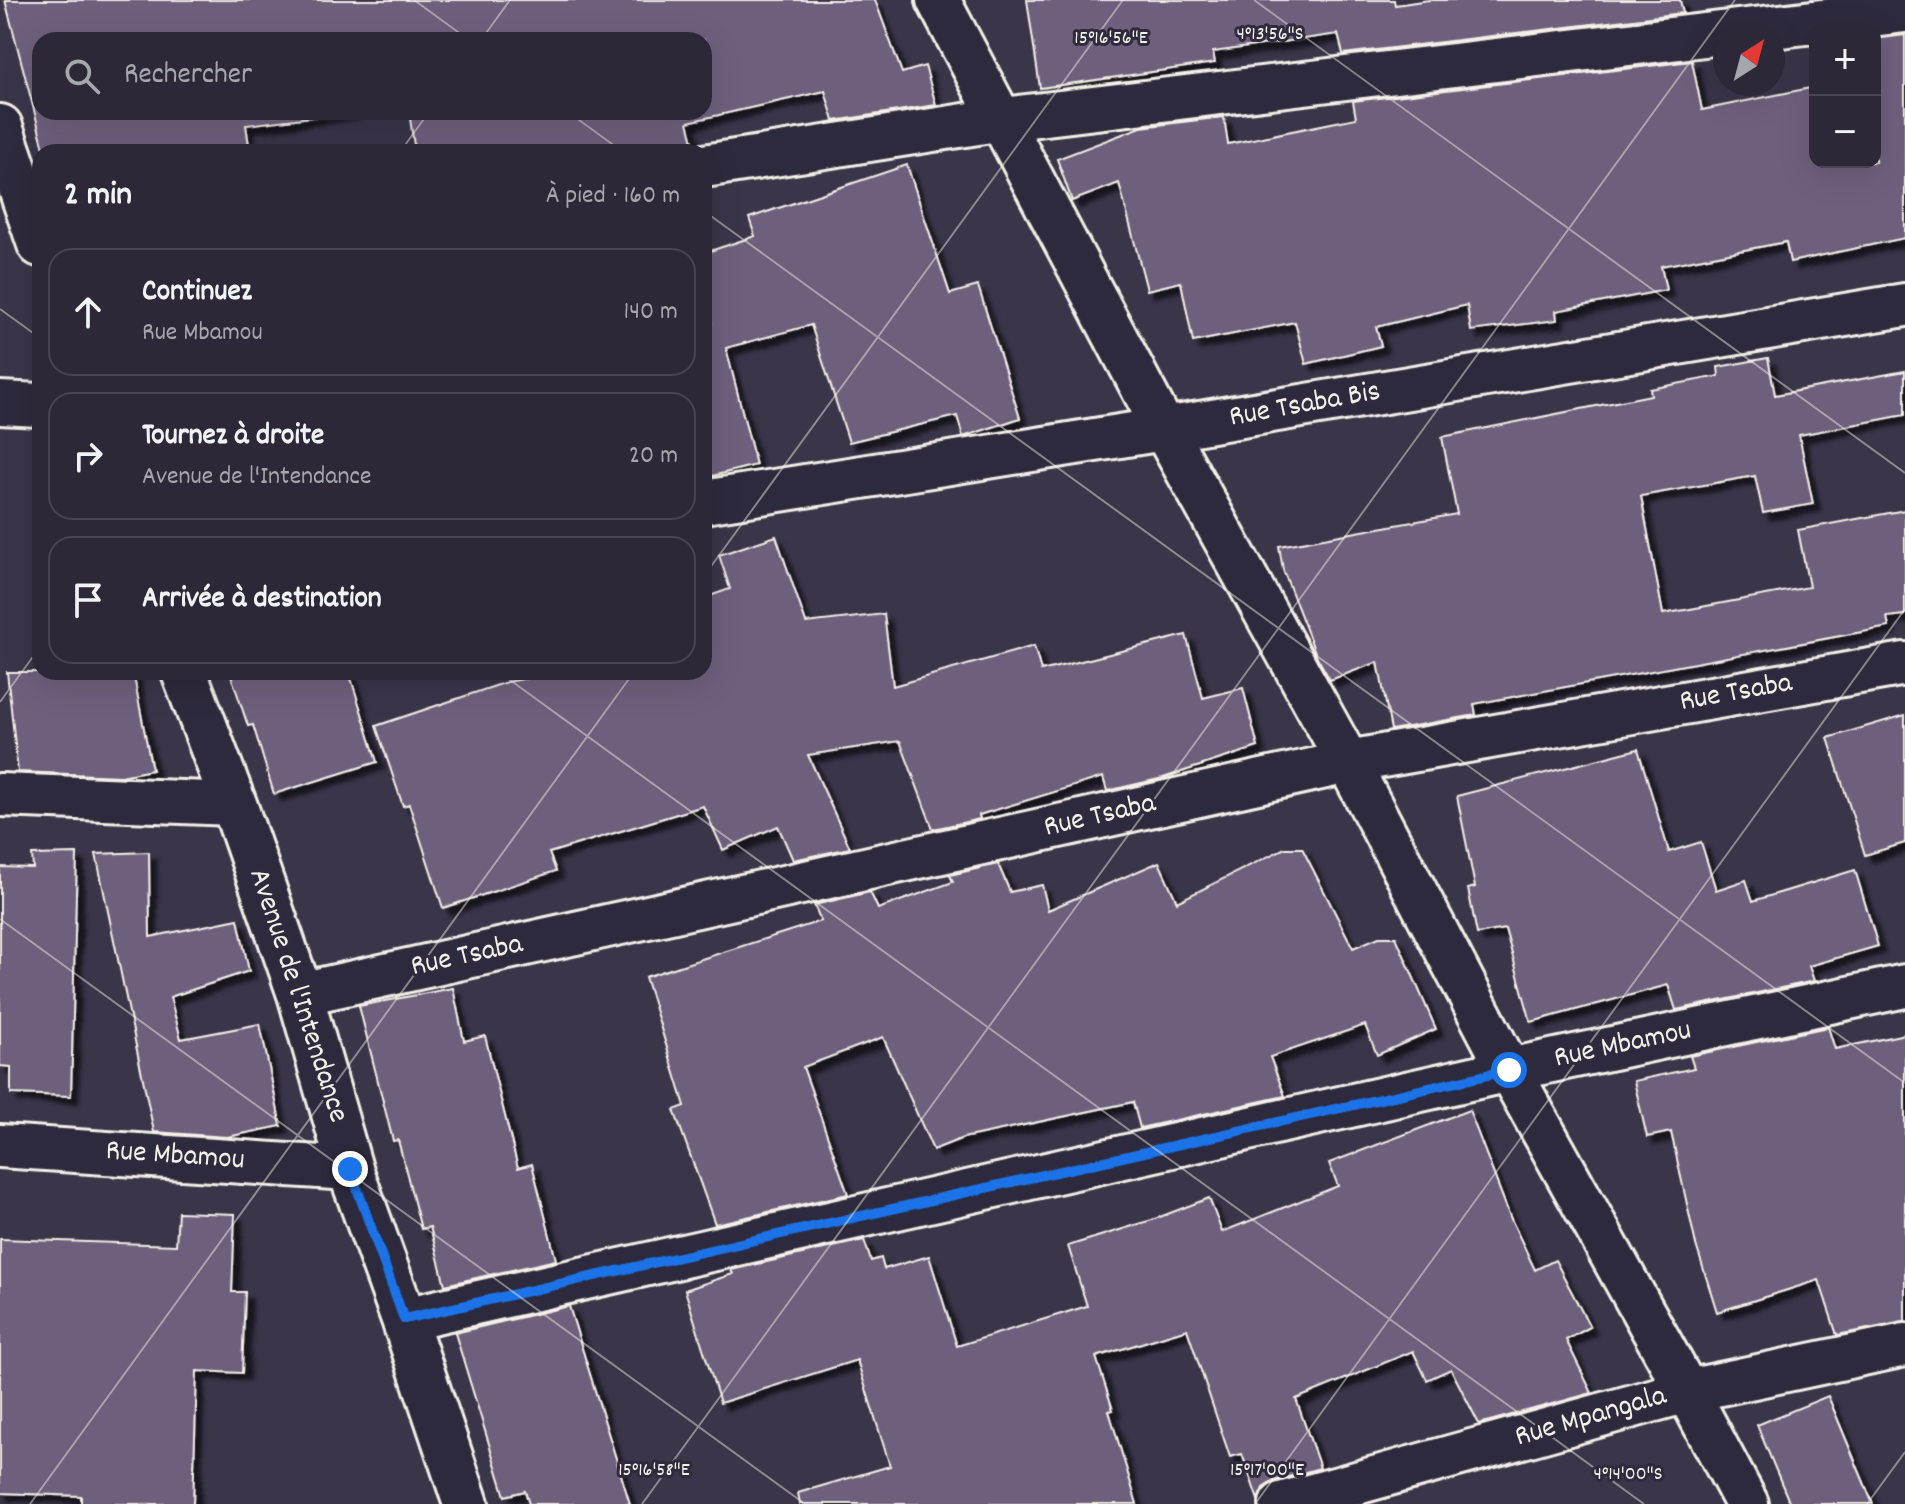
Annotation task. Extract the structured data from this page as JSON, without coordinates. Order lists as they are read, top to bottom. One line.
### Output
{"streets":{"street":["Rue Tsaba Bis","Rue Tsaba","Avenue de l'Intendance","Rue Mbamou","Rue Mpangala"]},"crossings":[["Rue Tsaba","Avenue de l'Intendance"],["Avenue de l'Intendance","Rue Mbamou"]],"north":"top right","page":{"map_buttons":["+","−"],"search":"Rechercher","heading":["2 min","À pied · 160 m"],"list":[["Continuez","Rue Mbamou","140 m"],["Tournez à droite","Avenue de l'Intendance","20 m"],"Arrivée à destination"]},"coordinates":["4°13'56\"S","15°16'56\"E","15°16'58\"E","15°17'00\"E","4°14'00\"S"]}
